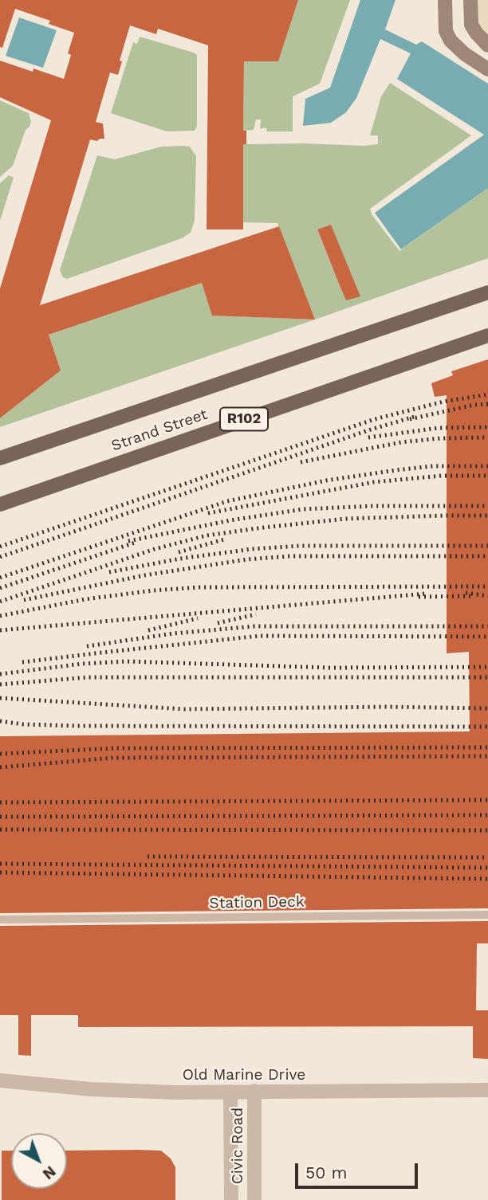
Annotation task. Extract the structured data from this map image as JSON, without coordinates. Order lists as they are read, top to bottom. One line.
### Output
{"streets":{"main road":["R102","Strand Street"],"street":["Old Marine Drive","Civic Road"],"lane":["Station Deck"]},"crossings":[["Old Marine Drive","Civic Road"]],"scale_bar":"50 m","north":"bottom right"}
